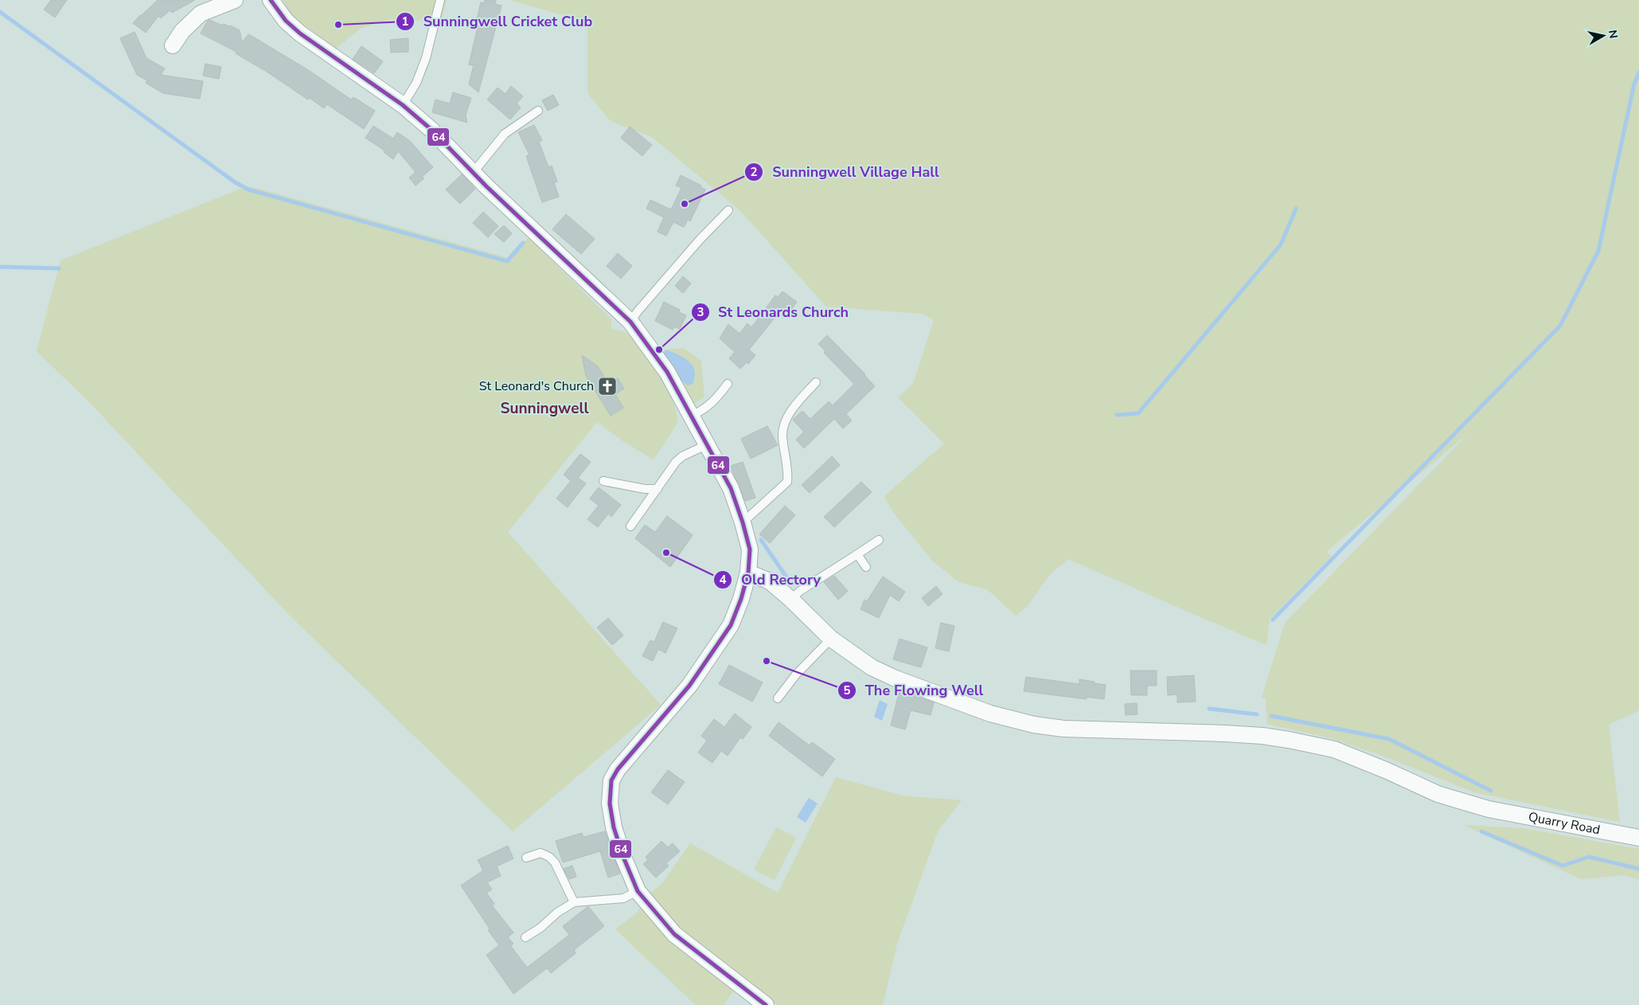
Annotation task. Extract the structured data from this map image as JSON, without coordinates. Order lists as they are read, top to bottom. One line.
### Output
{"streets":{"street":["Quarry Road"]},"districts":["Sunningwell"],"places":{"other":["Sunningwell Cricket Club","Sunningwell Village Hall","St Leonards Church","Old Rectory","The Flowing Well"],"church":["St Leonard's Church"]},"lines":["transit line 64"],"north":"right"}
